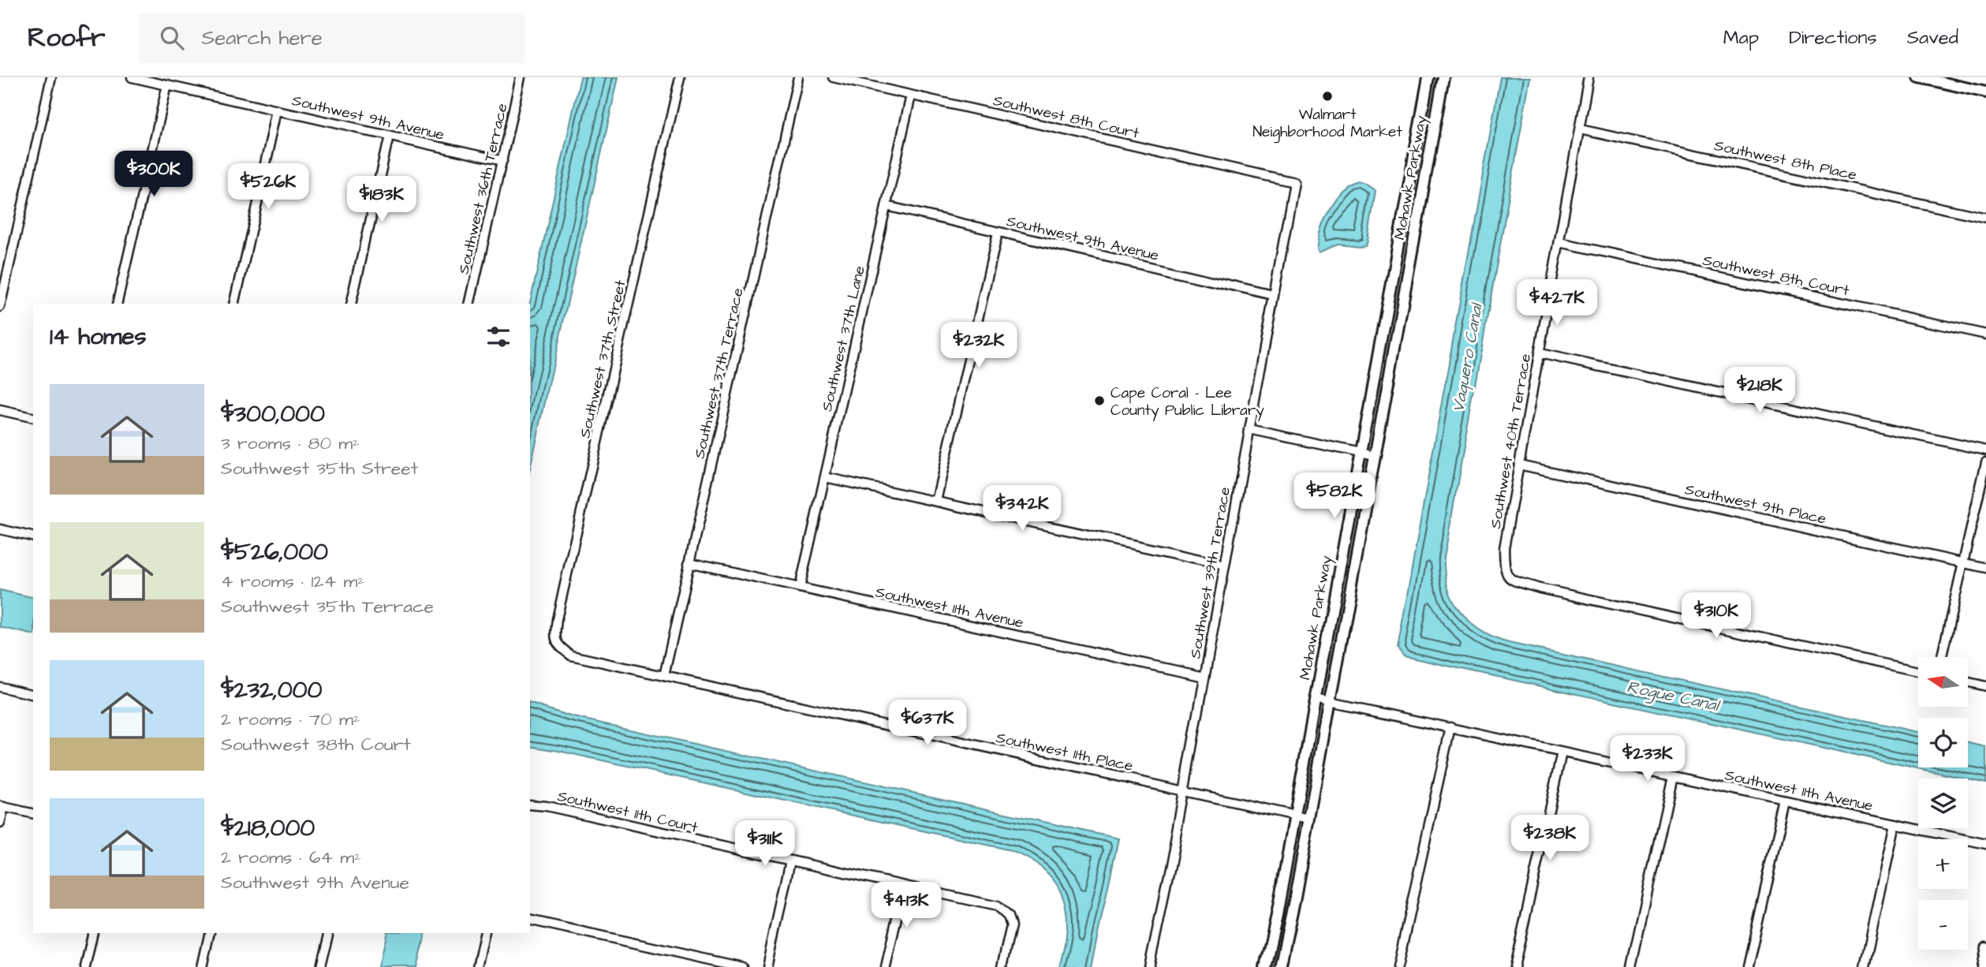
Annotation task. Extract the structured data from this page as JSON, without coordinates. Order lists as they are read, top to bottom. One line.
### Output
{"streets":{"street":["Southwest 8th Court","Southwest 9th Avenue","Southwest 8th Place","Mohawk Parkway","Southwest 36th Terrace","Southwest 37th Lane","Southwest 37th Street","Southwest 37th Terrace","Southwest 40th Terrace","Southwest 9th Place","Southwest 39th Terrace","Southwest 11th Avenue","Southwest 11th Place","Southwest 11th Court"]},"crossings":[["Southwest 8th Court","Southwest 37th Lane"],["Southwest 8th Court","Southwest 40th Terrace"],["Southwest 8th Court","Southwest 39th Terrace"],["Southwest 9th Avenue","Southwest 36th Terrace"],["Southwest 9th Avenue","Southwest 37th Lane"],["Southwest 9th Avenue","Southwest 39th Terrace"],["Southwest 8th Place","Southwest 40th Terrace"],["Mohawk Parkway","Southwest 11th Avenue"],["Mohawk Parkway","Southwest 11th Place"],["Southwest 37th Lane","Southwest 11th Avenue"],["Southwest 37th Street","Southwest 11th Place"],["Southwest 37th Terrace","Southwest 11th Avenue"],["Southwest 37th Terrace","Southwest 11th Place"],["Southwest 40th Terrace","Southwest 9th Place"],["Southwest 39th Terrace","Southwest 11th Avenue"],["Southwest 39th Terrace","Southwest 11th Place"]],"water":["Vaquero Canal","Rogue Canal"],"places":["Walmart Neighborhood Market","Cape Coral - Lee County Public Library"],"north":"left","page":{"header":"Roofr","search":"Search here","nav":["Map","Directions","Saved"],"price":["$300K","$526K","$183K","$427K","$232K","$218K","$582K","$342K","$310K","$637K","$233K","$238K","$311K","$413K"],"heading":"14 homes","list":[{"name":"$300,000","note":"3 rooms · 80 m² · Southwest 35th Street"},{"name":"$526,000","note":"4 rooms · 124 m² · Southwest 35th Terrace"},{"name":"$232,000","note":"2 rooms · 70 m² · Southwest 38th Court"},{"name":"$218,000","note":"2 rooms · 64 m² · Southwest 9th Avenue"}],"map_buttons":["+","−"]}}
